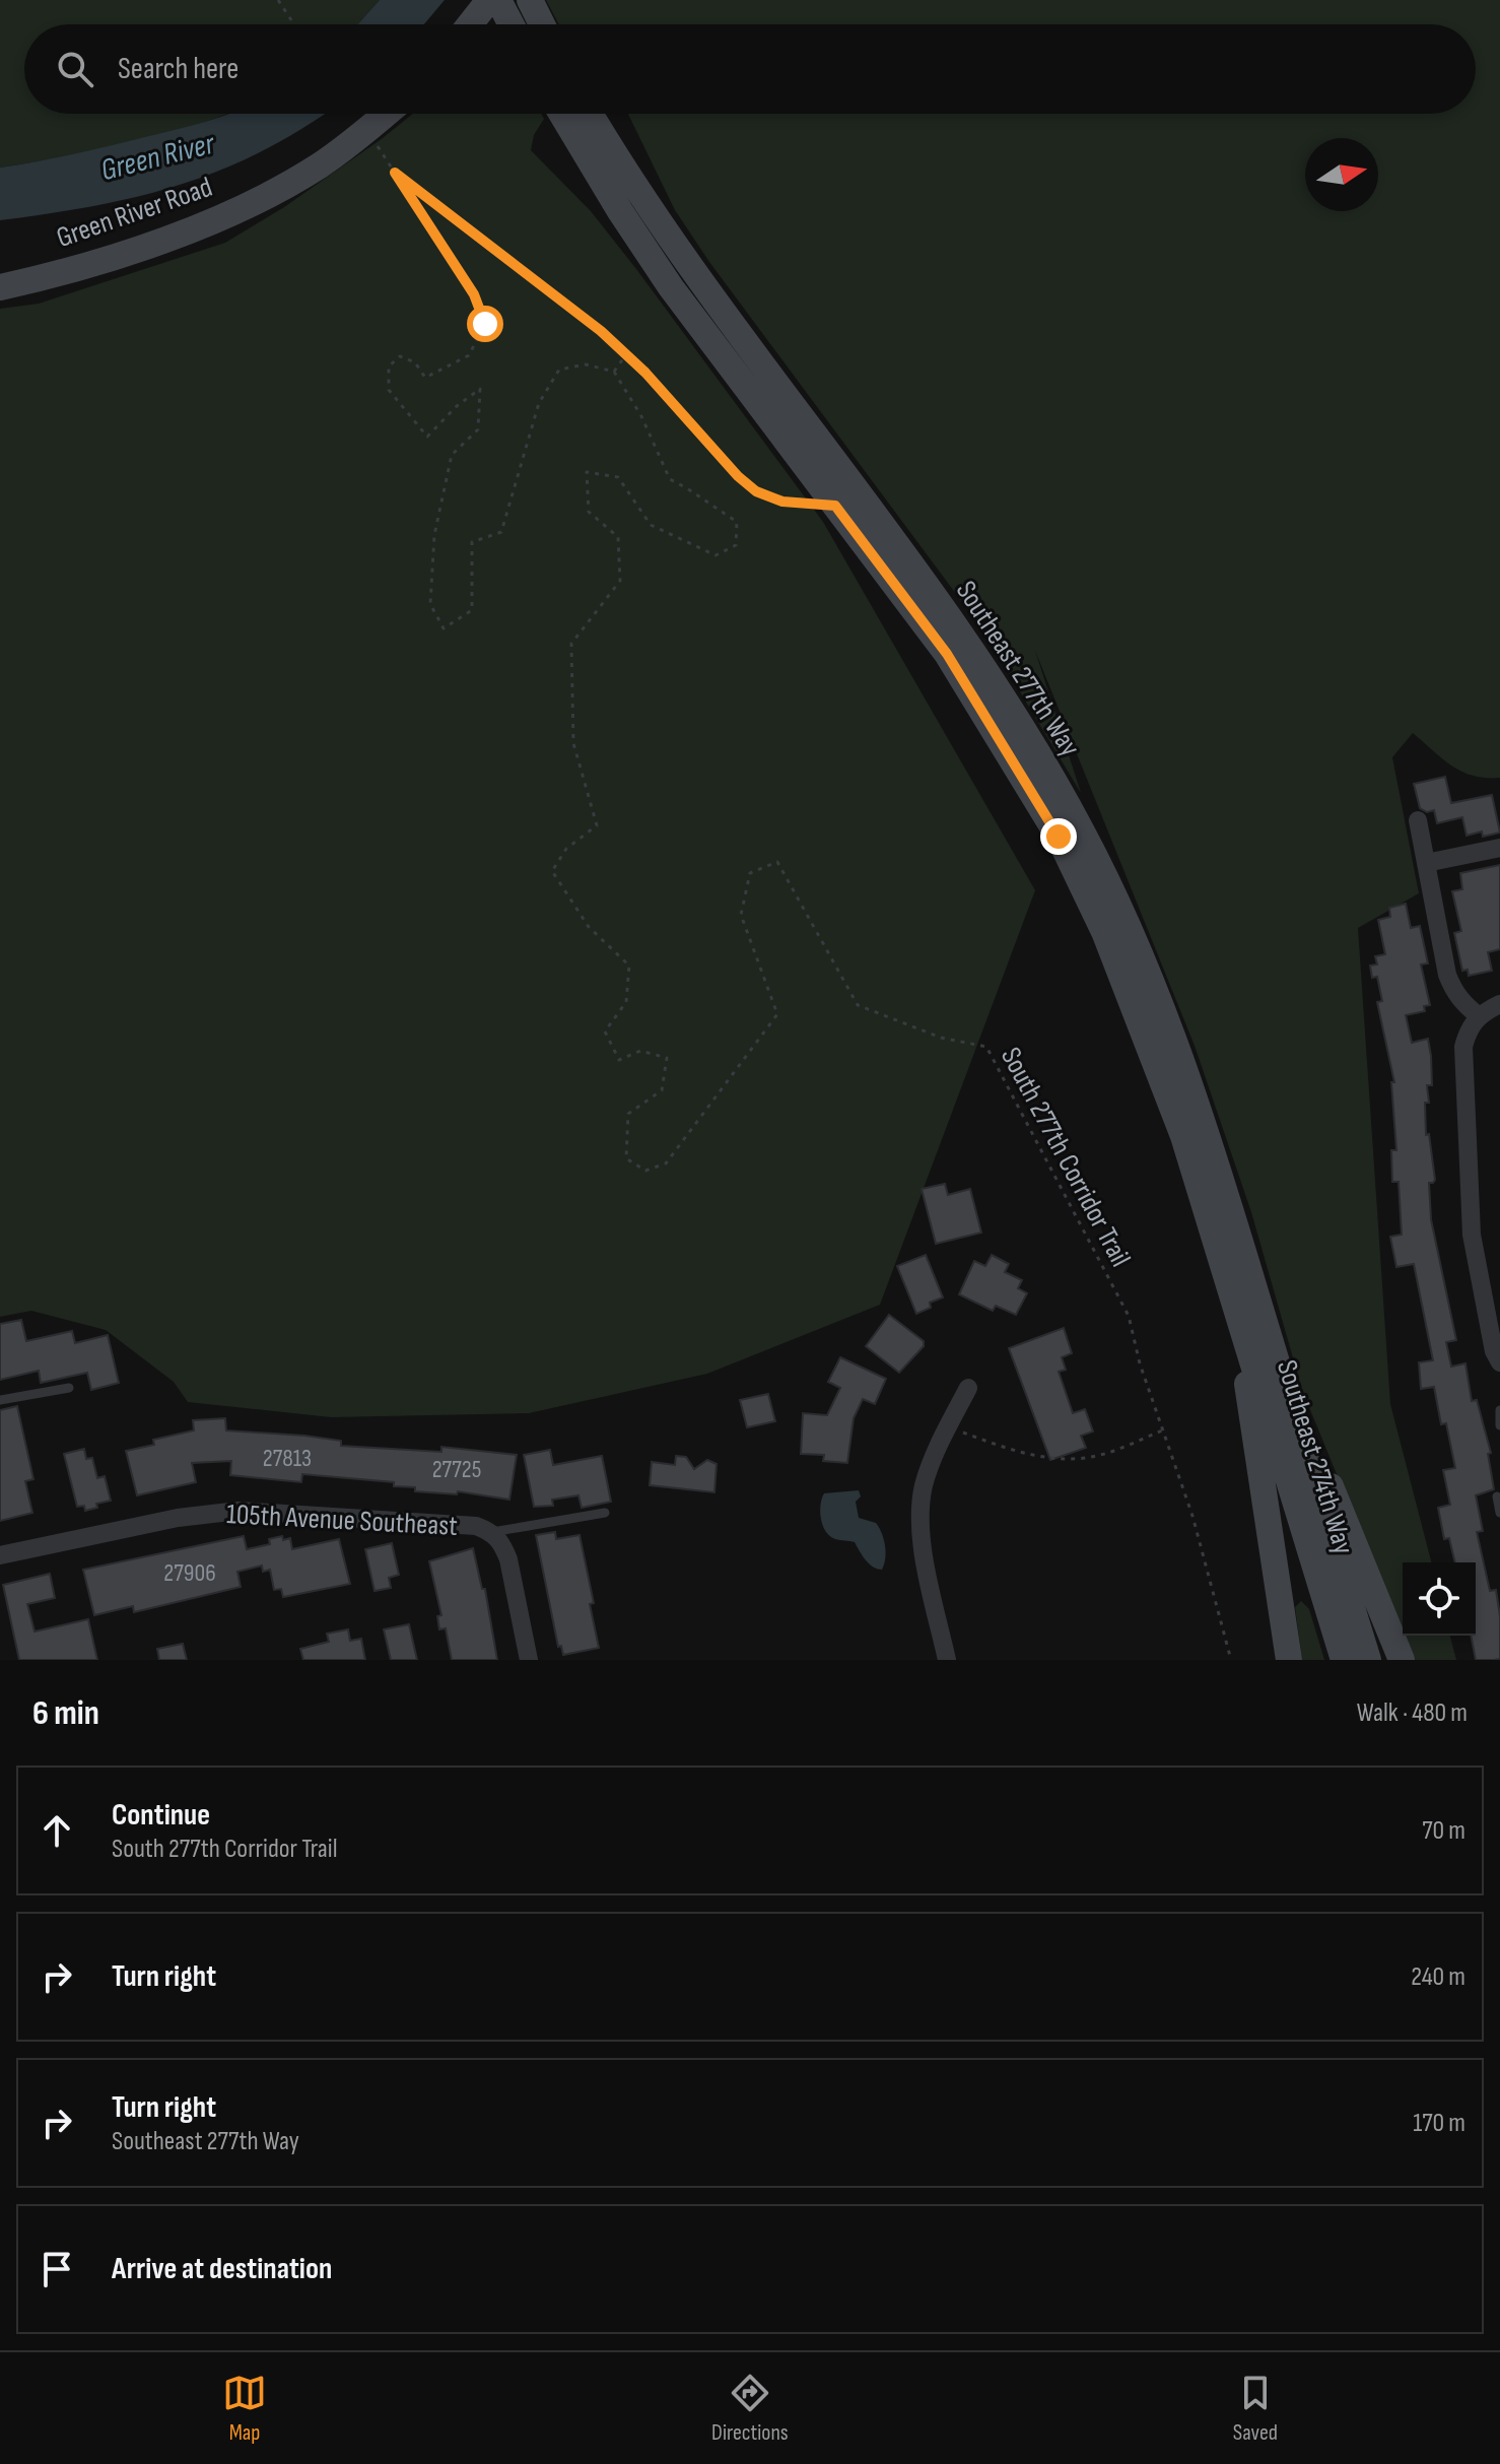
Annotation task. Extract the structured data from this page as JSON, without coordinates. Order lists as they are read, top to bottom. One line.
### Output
{"streets":{"main road":["Green River Road","Southeast 277th Way","Southeast 274th Way"],"street":["105th Avenue Southeast"],"path":["South 277th Corridor Trail"]},"crossings":[["Southeast 277th Way","Southeast 274th Way"]],"water":["Green River"],"house_numbers":["27813","27725","27906"],"north":"right","page":{"search":"Search here","heading":["6 min","Walk · 480 m"],"list":[["Continue","South 277th Corridor Trail","70 m"],["Turn right","240 m"],["Turn right","Southeast 277th Way","170 m"],"Arrive at destination"],"nav":["Map","Directions","Saved"]}}
